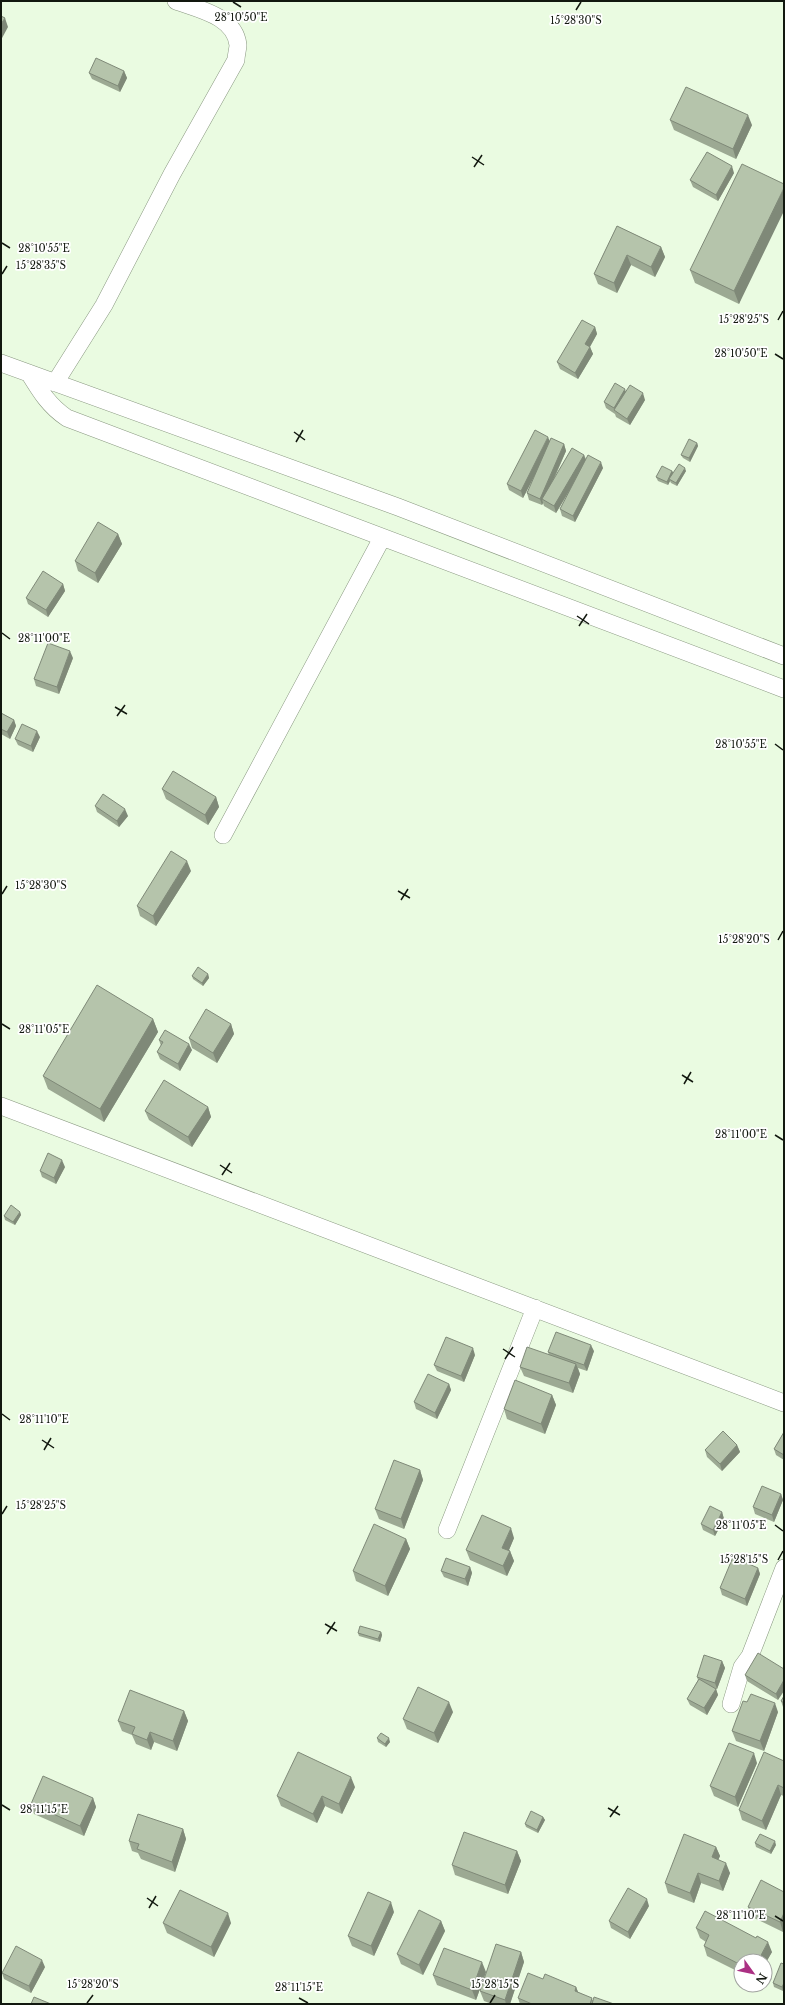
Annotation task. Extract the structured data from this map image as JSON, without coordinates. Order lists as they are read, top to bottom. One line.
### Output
{"north":"bottom right","coordinates":["28°10'50\"E","15°28'30\"S","28°10'55\"E","15°28'35\"S","15°28'25\"S","28°11'00\"E","15°28'20\"S","28°11'05\"E","28°11'10\"E","15°28'15\"S","28°11'15\"E"]}
